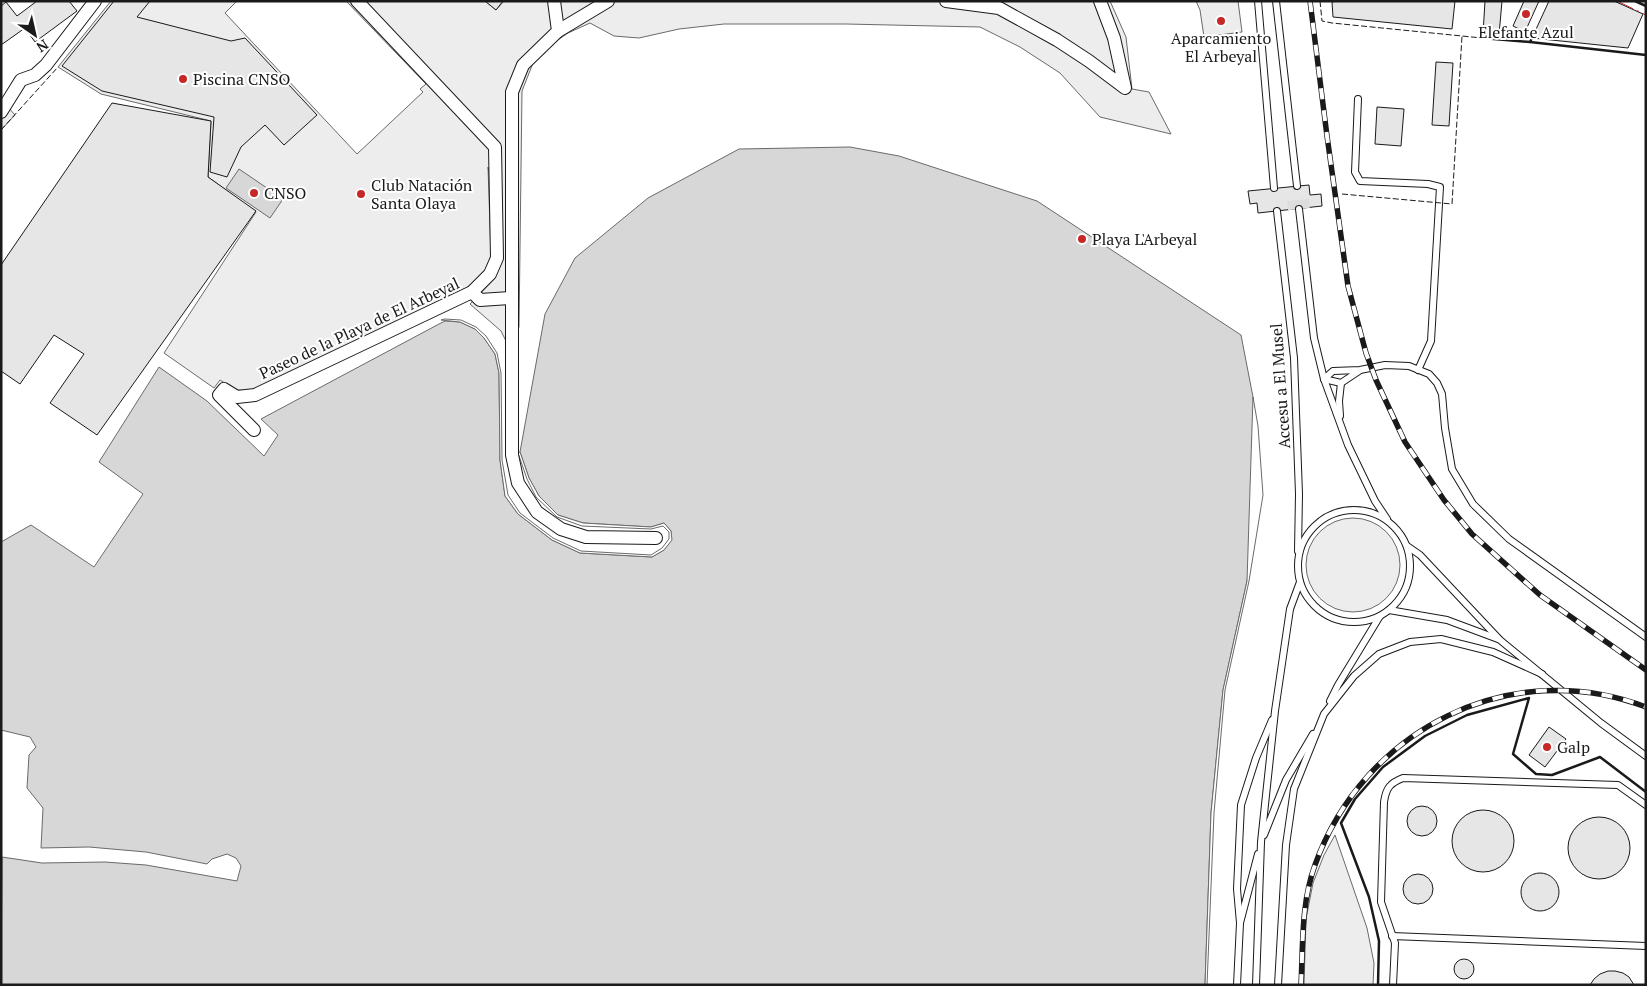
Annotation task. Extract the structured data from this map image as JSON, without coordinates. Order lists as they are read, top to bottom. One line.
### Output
{"streets":{"street":["Paseo de la Playa de El Arbeyal"],"lane":["Accesu a El Musel"]},"places":["Elefante Azul","Aparcamiento El Arbeyal","Piscina CNSO","CNSO","Club Natación Santa Olaya","Playa L'Arbeyal","Galp"],"north":"bottom right"}
